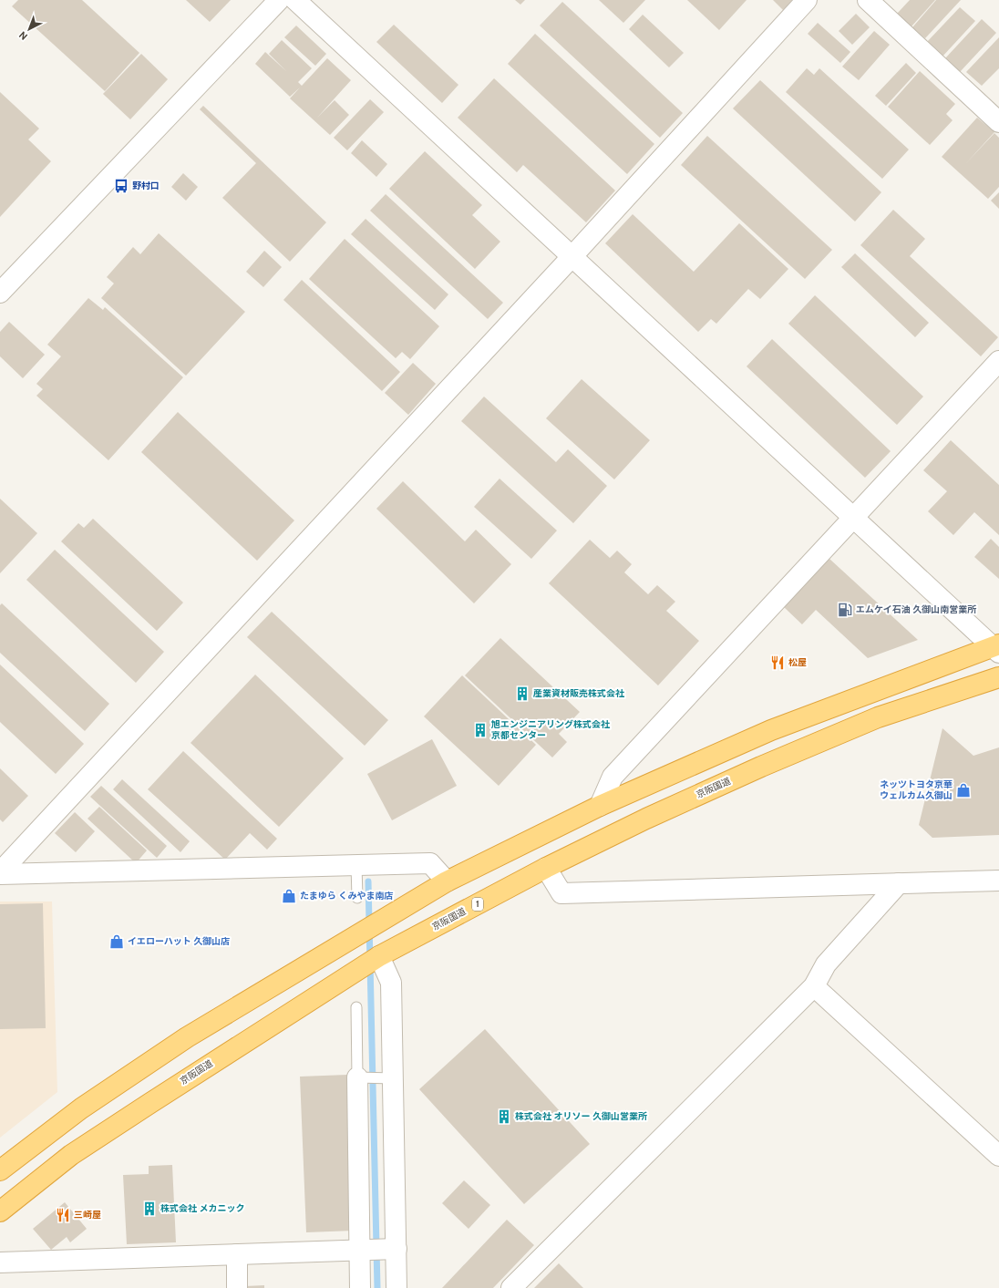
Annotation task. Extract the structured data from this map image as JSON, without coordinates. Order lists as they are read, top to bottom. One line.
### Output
{"streets":{"highway":["京阪国道","1"]},"places":{"bus stop":["野村口"],"fuel station":["エムケイ石油 久御山南営業所"],"restaurant":["松屋","三崎屋"],"building":["産業資材販売株式会社","旭エンジニアリング株式会社 京都センター","株式会社 オリソー 久御山営業所","株式会社 メカニック"],"shop":["ネッツトヨタ京華 ウェルカム久御山","たまゆら くみやま南店","イエローハット 久御山店"]},"north":"bottom left"}
